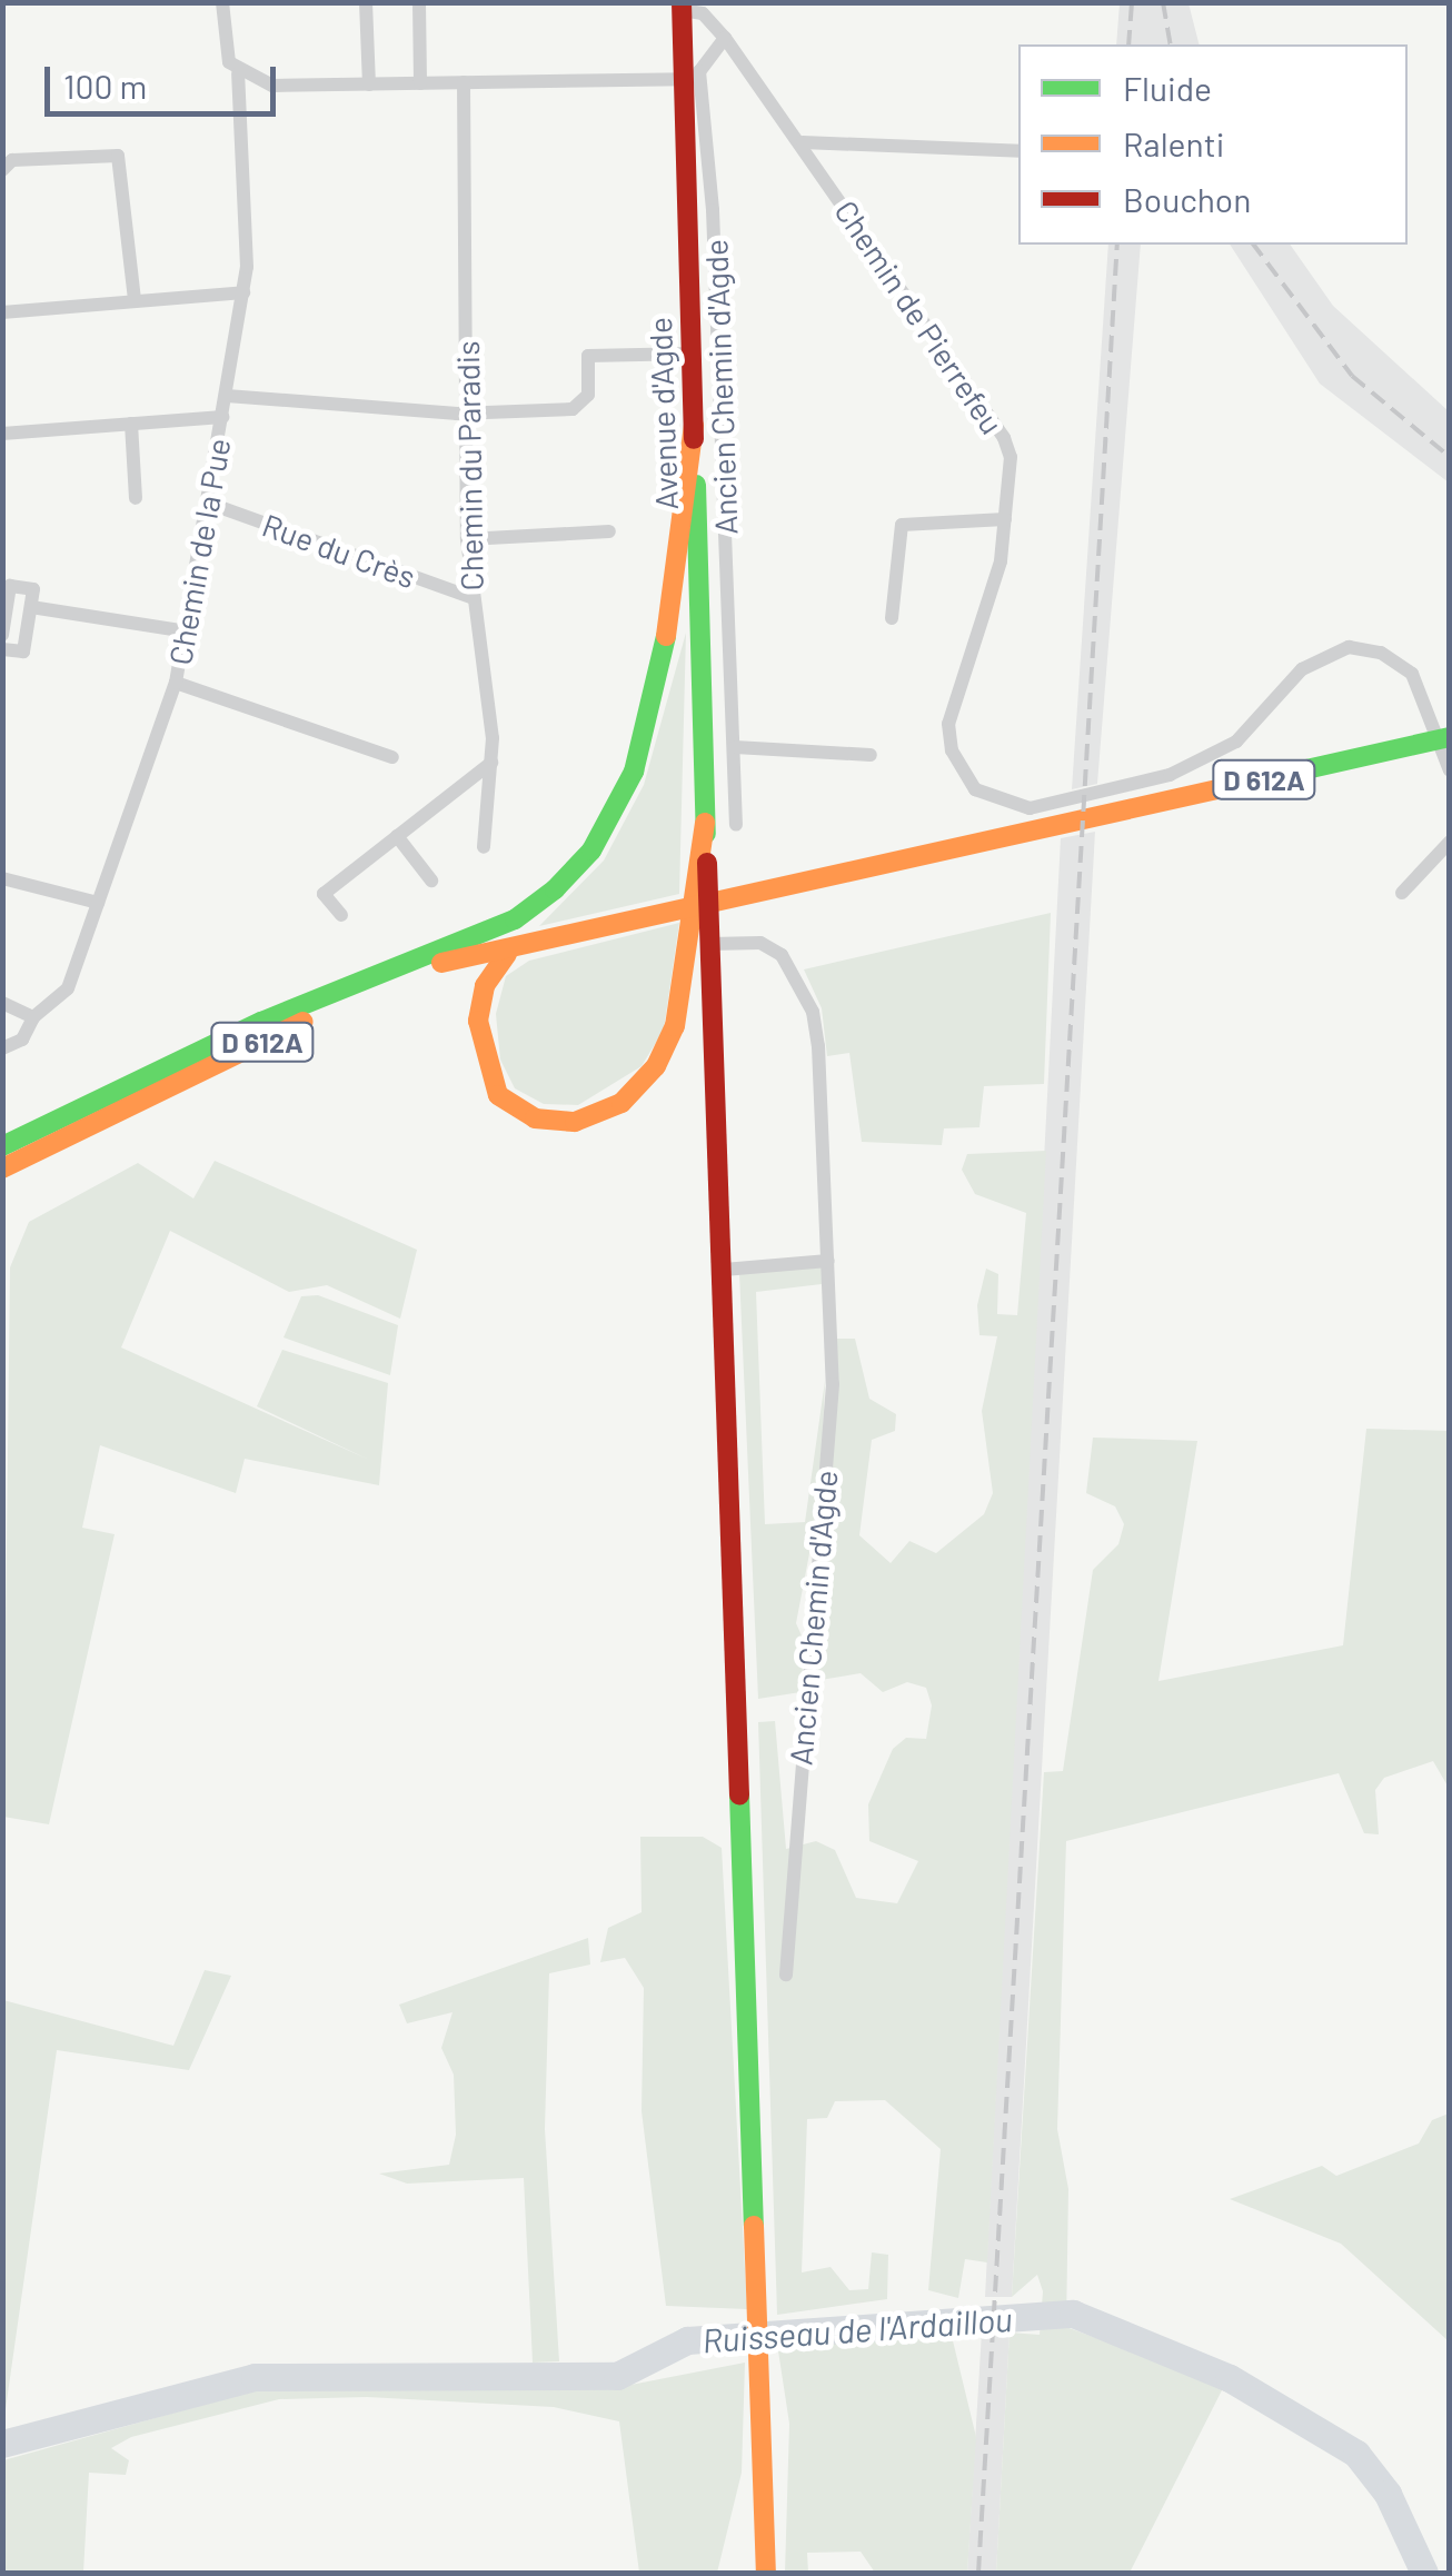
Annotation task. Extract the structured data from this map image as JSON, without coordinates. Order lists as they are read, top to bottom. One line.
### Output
{"streets":{"main road":["Avenue d'Agde","D 612A"],"street":["Chemin de Pierrefeu","Ancien Chemin d'Agde","Chemin du Paradis","Rue du Crès","Chemin de la Pue"]},"crossings":[["Chemin de Pierrefeu","Ancien Chemin d'Agde"],["Chemin de Pierrefeu","Avenue d'Agde"],["Chemin du Paradis","Rue du Crès"],["Rue du Crès","Chemin de la Pue"]],"water":["Ruisseau de l'Ardaillou"],"legend":["Fluide","Ralenti","Bouchon"],"scale_bar":"100 m"}
